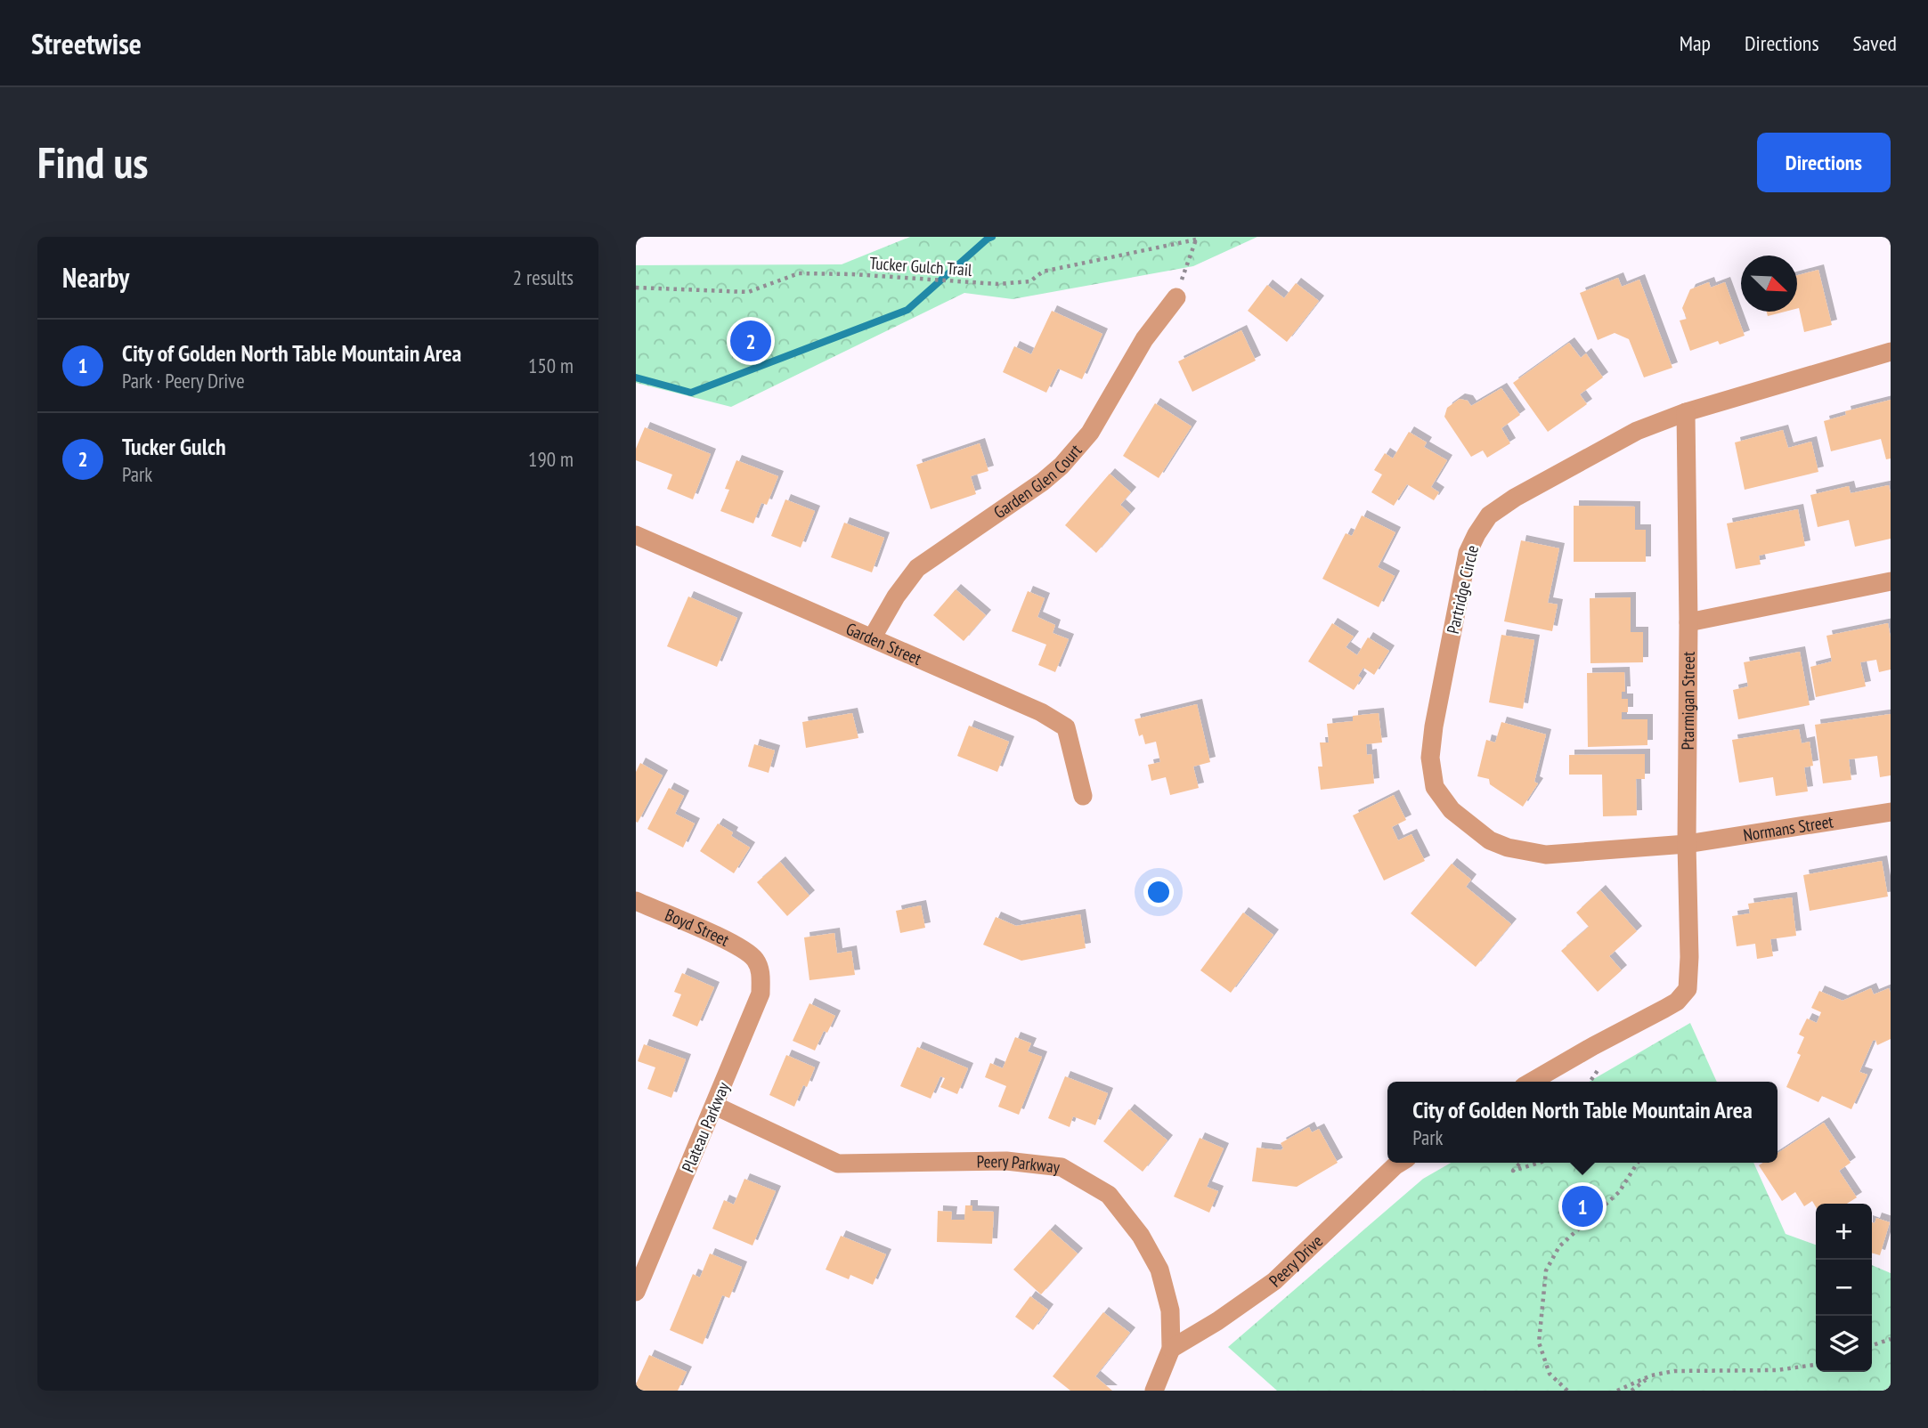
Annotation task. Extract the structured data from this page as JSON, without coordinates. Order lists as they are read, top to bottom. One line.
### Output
{"streets":{"street":["Garden Glen Court","Partridge Circle","Garden Street","Ptarmigan Street","Normans Street","Boyd Street","Plateau Parkway","Peery Parkway","Peery Drive"],"path":["Tucker Gulch Trail"]},"crossings":[["Garden Glen Court","Garden Street"],["Partridge Circle","Ptarmigan Street"],["Partridge Circle","Normans Street"],["Ptarmigan Street","Normans Street"],["Boyd Street","Plateau Parkway"],["Plateau Parkway","Peery Parkway"],["Peery Parkway","Peery Drive"]],"north":"bottom right","page":{"header":"Streetwise","nav":["Map","Directions","Saved"],"buttons":"Directions","title":"Find us","heading":["Nearby","2 results"],"pins":["2","1"],"list":[{"mark":"1","name":"City of Golden North Table Mountain Area","note":"Park · Peery Drive","value":"150 m"},{"mark":"2","name":"Tucker Gulch","note":"Park","value":"190 m"}],"popup":["City of Golden North Table Mountain Area","Park"],"map_buttons":["+","−"]}}
